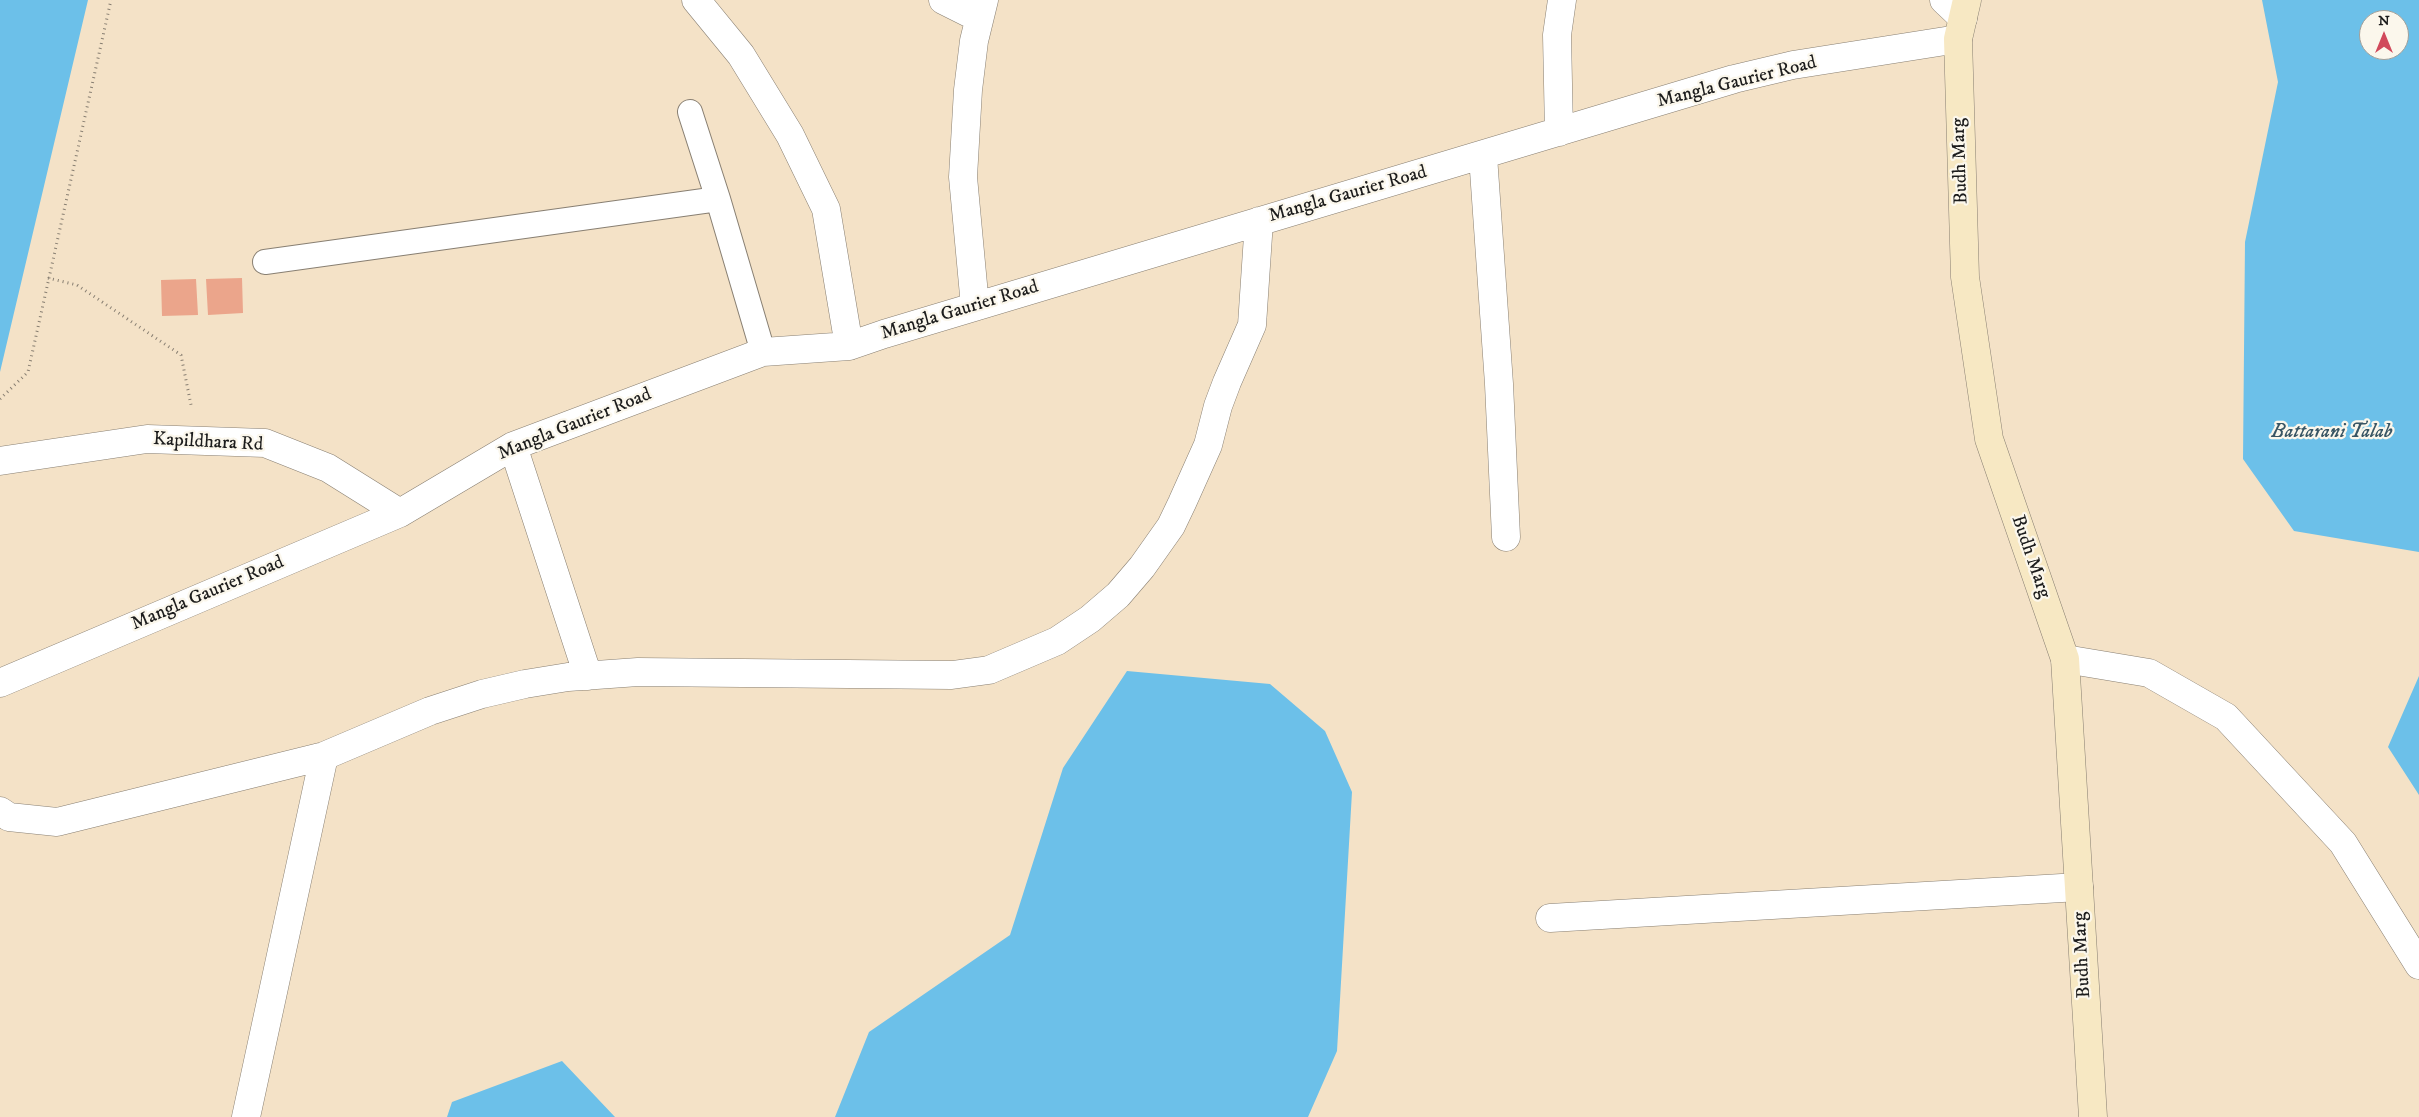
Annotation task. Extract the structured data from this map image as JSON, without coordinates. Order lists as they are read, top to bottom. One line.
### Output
{"streets":{"street":["Mangla Gaurier Road","Budh Marg","Kapildhara Rd"]},"crossings":[["Mangla Gaurier Road","Budh Marg"],["Mangla Gaurier Road","Kapildhara Rd"]],"water":["Battarani Talab"],"north":"top"}
